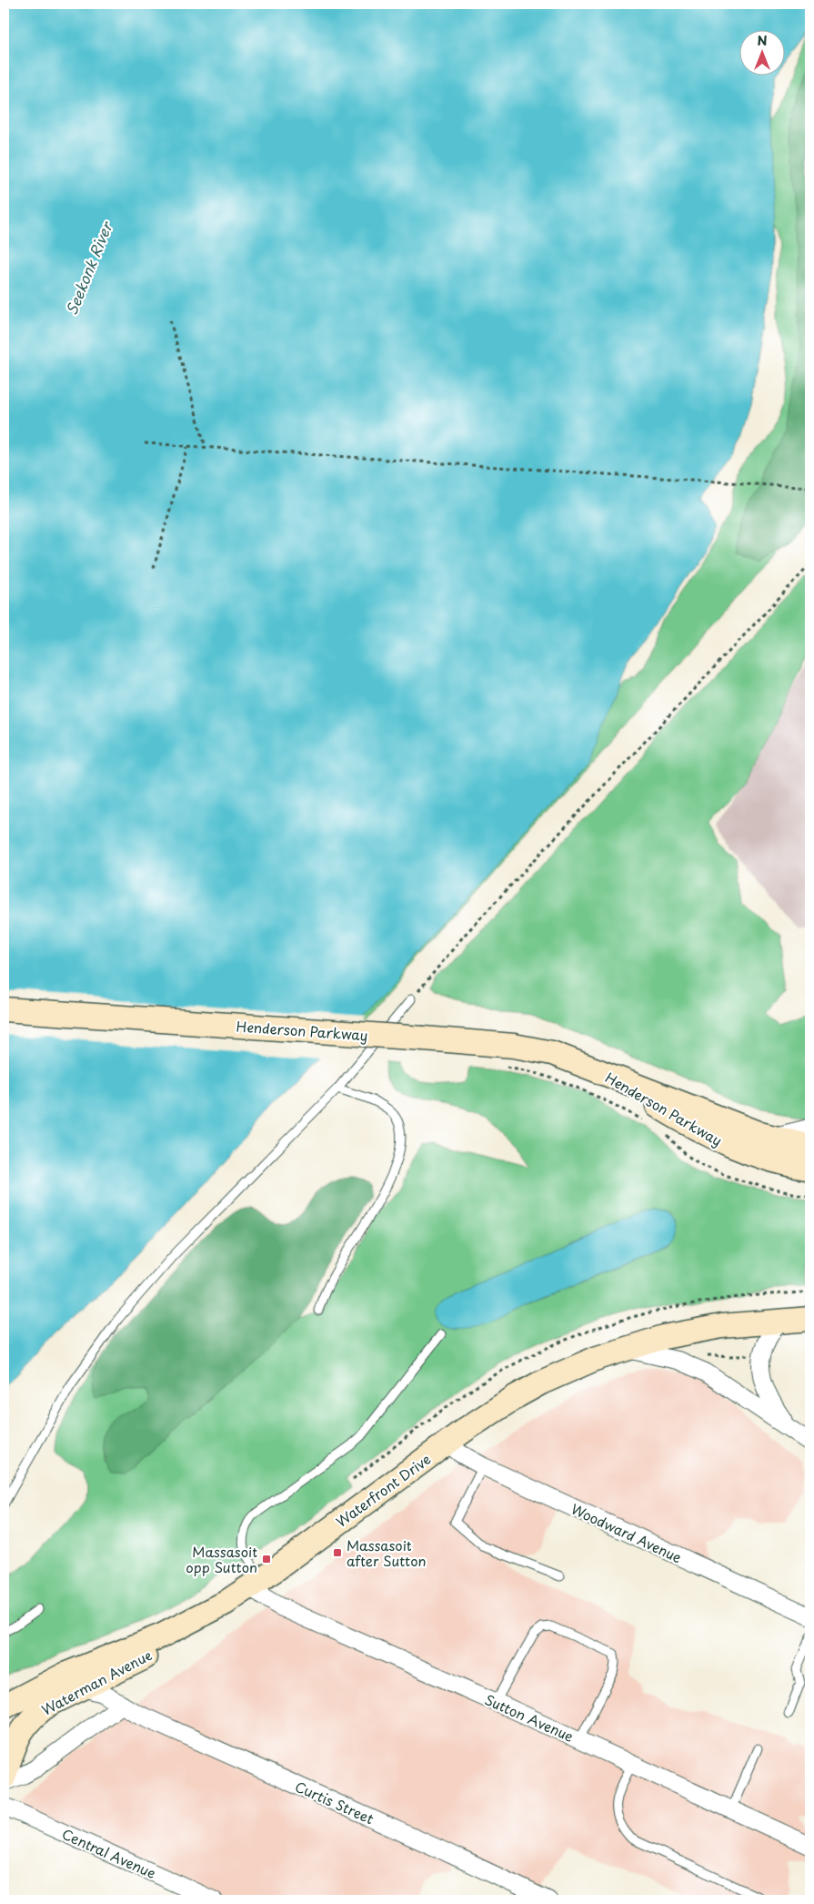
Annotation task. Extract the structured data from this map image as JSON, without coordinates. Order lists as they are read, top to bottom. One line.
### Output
{"streets":{"main road":["Henderson Parkway","Waterfront Drive","Waterman Avenue"],"street":["Woodward Avenue","Sutton Avenue","Curtis Street","Central Avenue"]},"crossings":[["Waterfront Drive","Woodward Avenue"],["Waterfront Drive","Waterman Avenue"],["Waterfront Drive","Sutton Avenue"],["Waterman Avenue","Curtis Street"]],"water":["Seekonk River"],"places":{"transit":["Massasoit after Sutton","Massasoit opp Sutton"]},"north":"top"}
